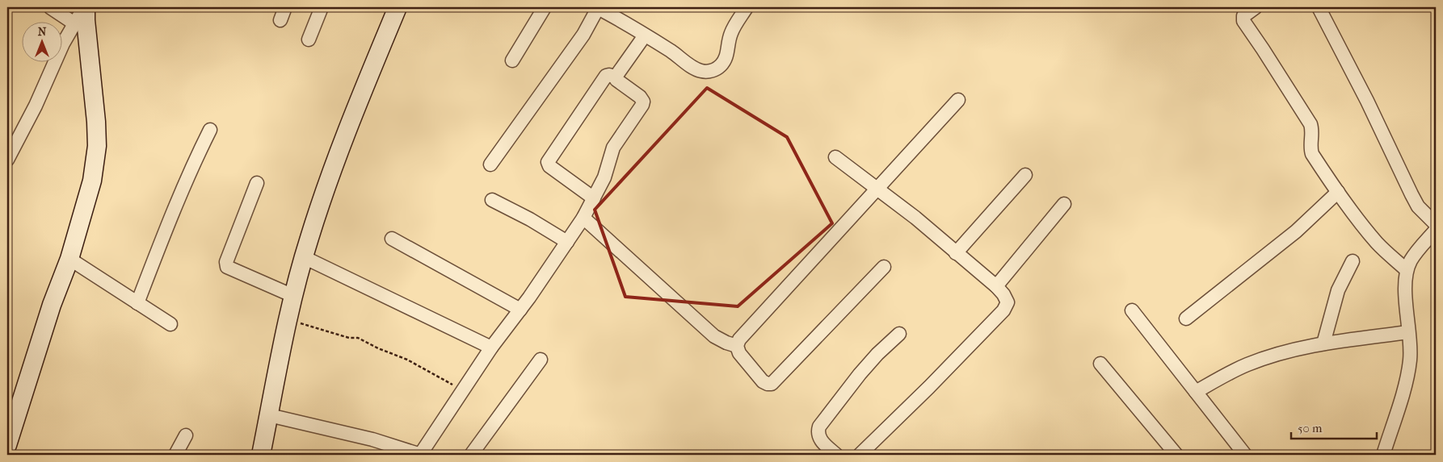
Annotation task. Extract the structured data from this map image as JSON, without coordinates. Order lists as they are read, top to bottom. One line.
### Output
{"scale_bar":"50 m","north":"top"}
